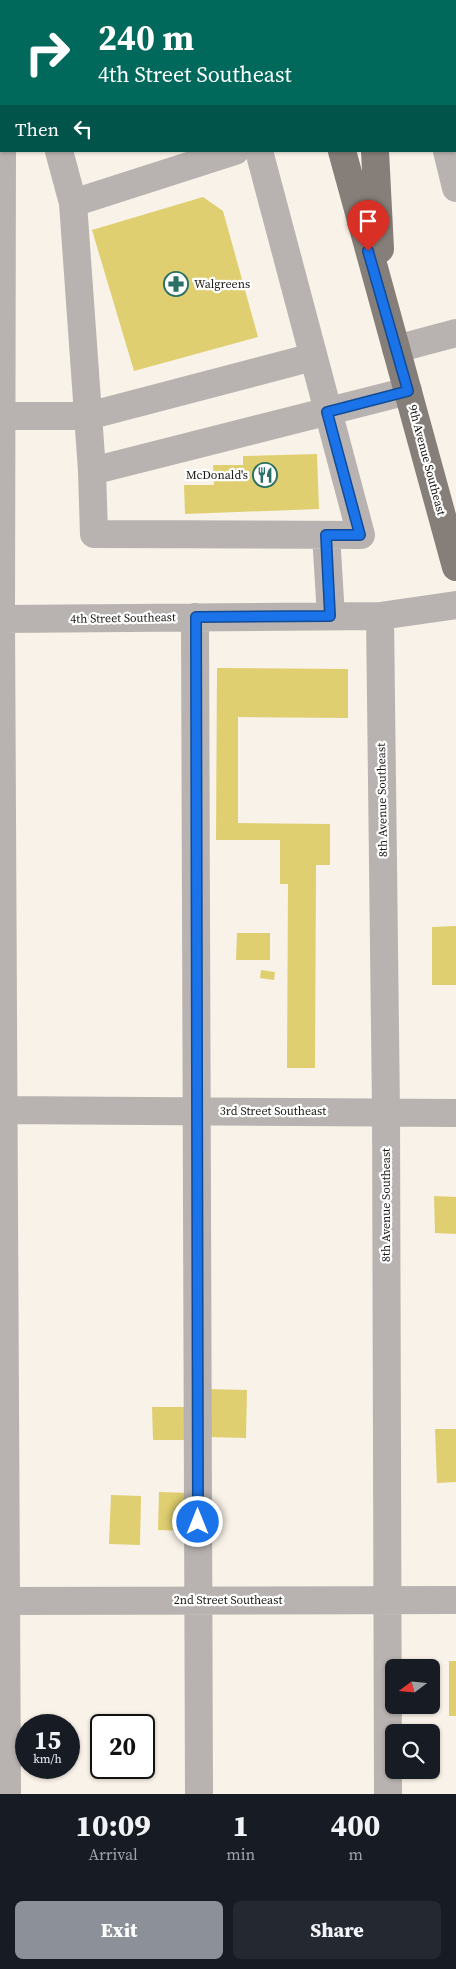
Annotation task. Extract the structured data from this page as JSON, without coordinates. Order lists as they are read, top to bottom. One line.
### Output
{"streets":{"main road":["9th Avenue Southeast"],"street":["4th Street Southeast","8th Avenue Southeast","3rd Street Southeast","2nd Street Southeast"]},"crossings":[["4th Street Southeast","8th Avenue Southeast"],["8th Avenue Southeast","3rd Street Southeast"],["8th Avenue Southeast","2nd Street Southeast"]],"places":{"pharmacy":["Walgreens"],"restaurant":["McDonald's"]},"north":"left","page":{"turn":["240 m","4th Street Southeast"],"then":"Then","speed":"15 km/h","limit":"20","eta":["10:09","Arrival","1","min","400","m"],"buttons":["Exit","Share"]}}
